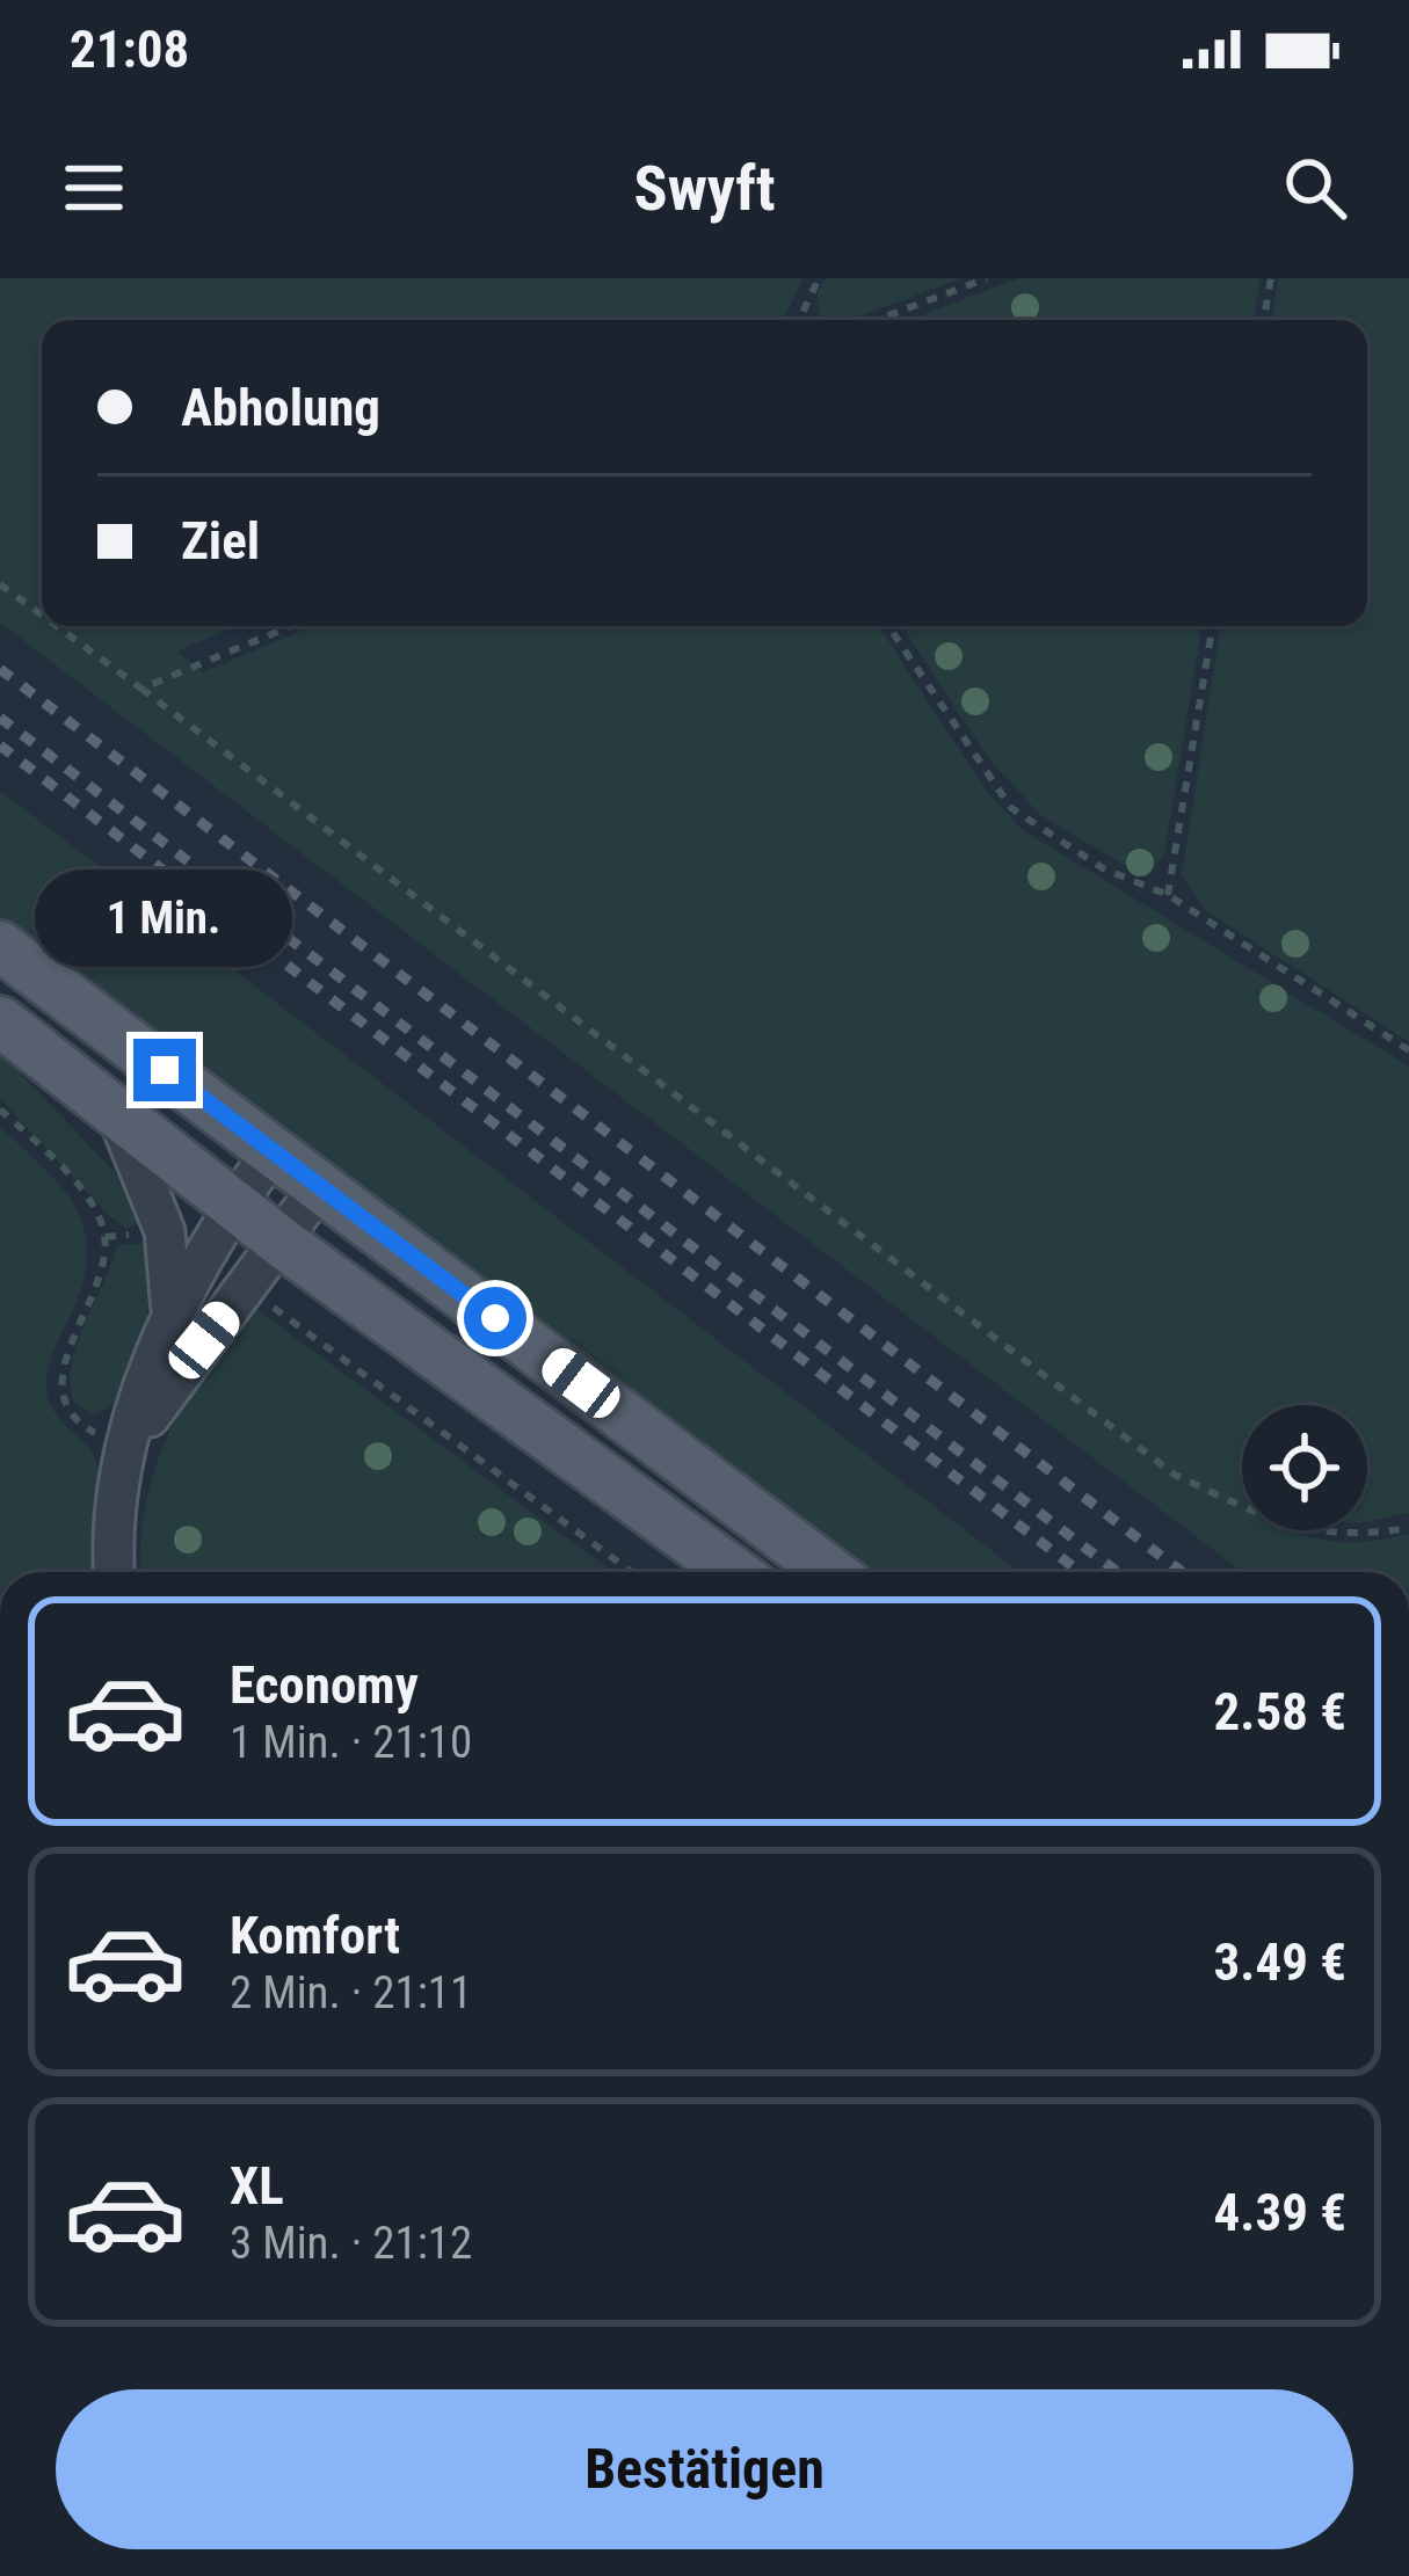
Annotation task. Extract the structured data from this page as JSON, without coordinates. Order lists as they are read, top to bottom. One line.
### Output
{"page":{"status":"21:08","header":"Swyft","banner":["Abholung","Ziel"],"bubble":"1 Min.","list":[{"name":"Economy","note":"1 Min. · 21:10","value":"2.58 €"},{"name":"Komfort","note":"2 Min. · 21:11","value":"3.49 €"},{"name":"XL","note":"3 Min. · 21:12","value":"4.39 €"}],"buttons":"Bestätigen"}}
